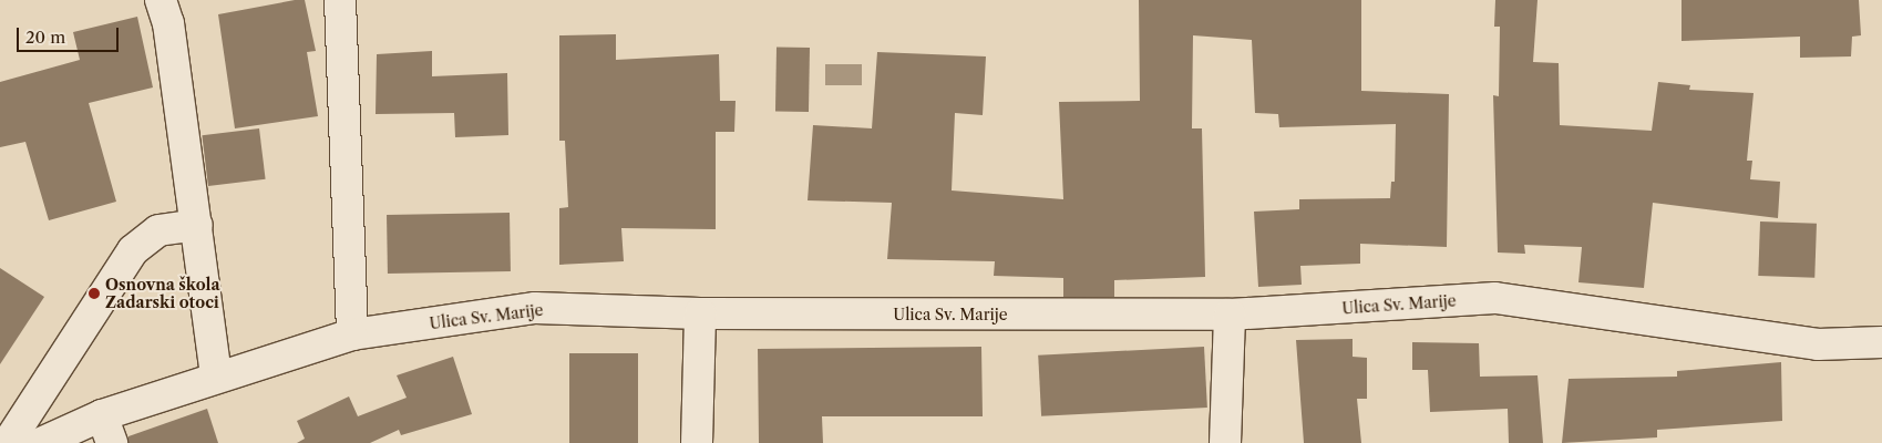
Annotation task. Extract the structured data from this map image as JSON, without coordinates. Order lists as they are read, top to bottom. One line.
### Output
{"streets":{"street":["Ulica Sv. Marije"]},"places":["Osnovna škola Zadarski otoci"],"scale_bar":"20 m"}
